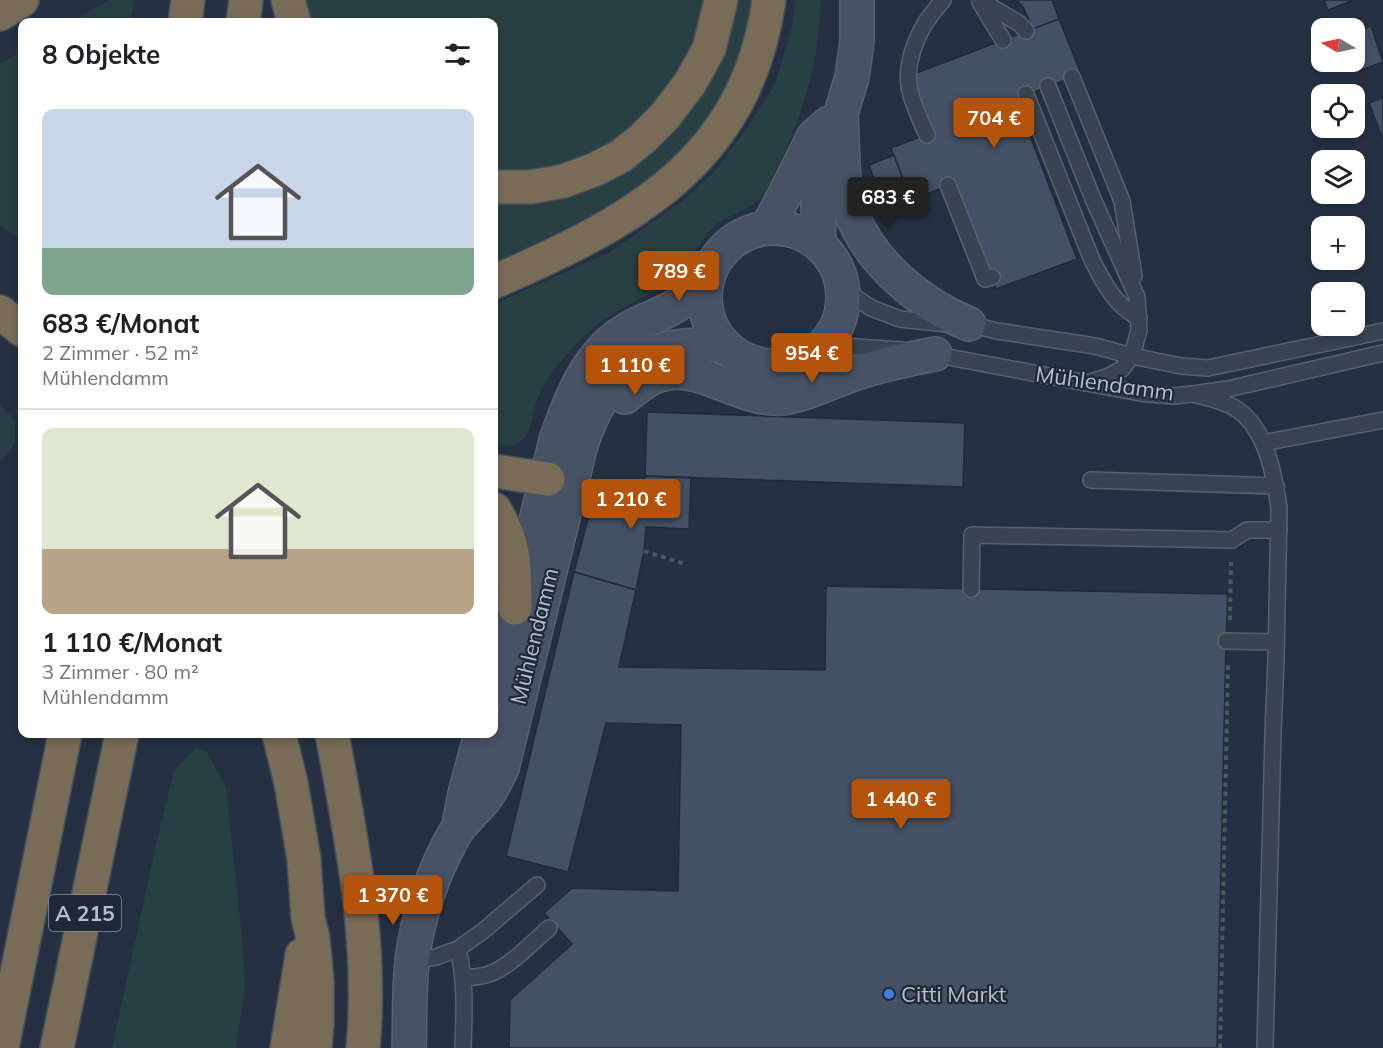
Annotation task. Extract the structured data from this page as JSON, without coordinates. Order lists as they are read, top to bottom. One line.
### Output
{"streets":{"highway":["A 215"],"street":["Mühlendamm"]},"places":["Citti Markt"],"north":"left","page":{"map_buttons":["+","−"],"heading":"8 Objekte","list":[{"name":"683 €/Monat","note":"2 Zimmer · 52 m² · Mühlendamm"},{"name":"1 110 €/Monat","note":"3 Zimmer · 80 m² · Mühlendamm"}],"price":["704 €","683 €","789 €","954 €","1 110 €","1 210 €","1 440 €","1 370 €"]}}
